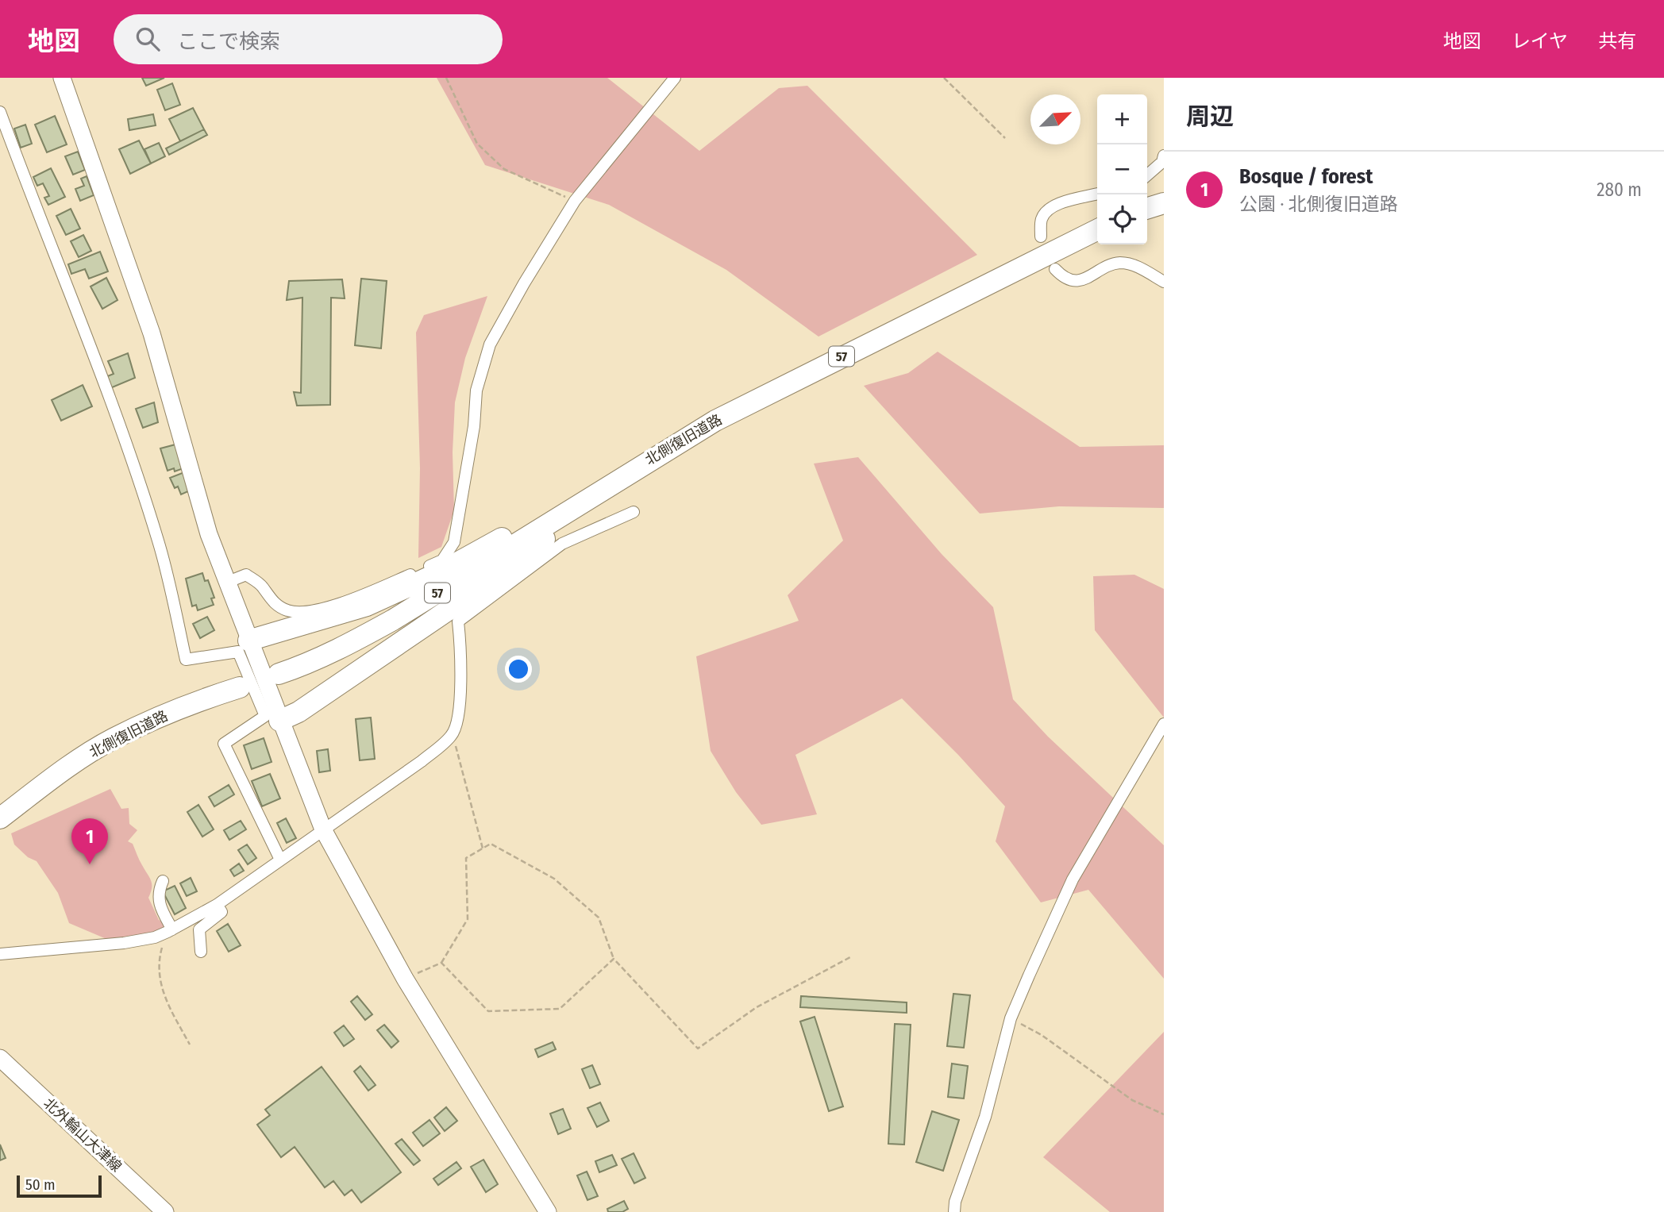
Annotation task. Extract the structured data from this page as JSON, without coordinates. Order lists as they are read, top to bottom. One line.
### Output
{"streets":{"highway":["57","北側復旧道路"],"street":["北外輪山大津線"]},"scale_bar":"50 m","north":"top right","page":{"header":"地図","search":"ここで検索","nav":["地図","レイヤ","共有"],"heading":"周辺","map_buttons":["+","−"],"list":[{"mark":"1","name":"Bosque / forest","note":"公園 · 北側復旧道路","value":"280 m"}],"pins":"1","scale":"50 m"}}
